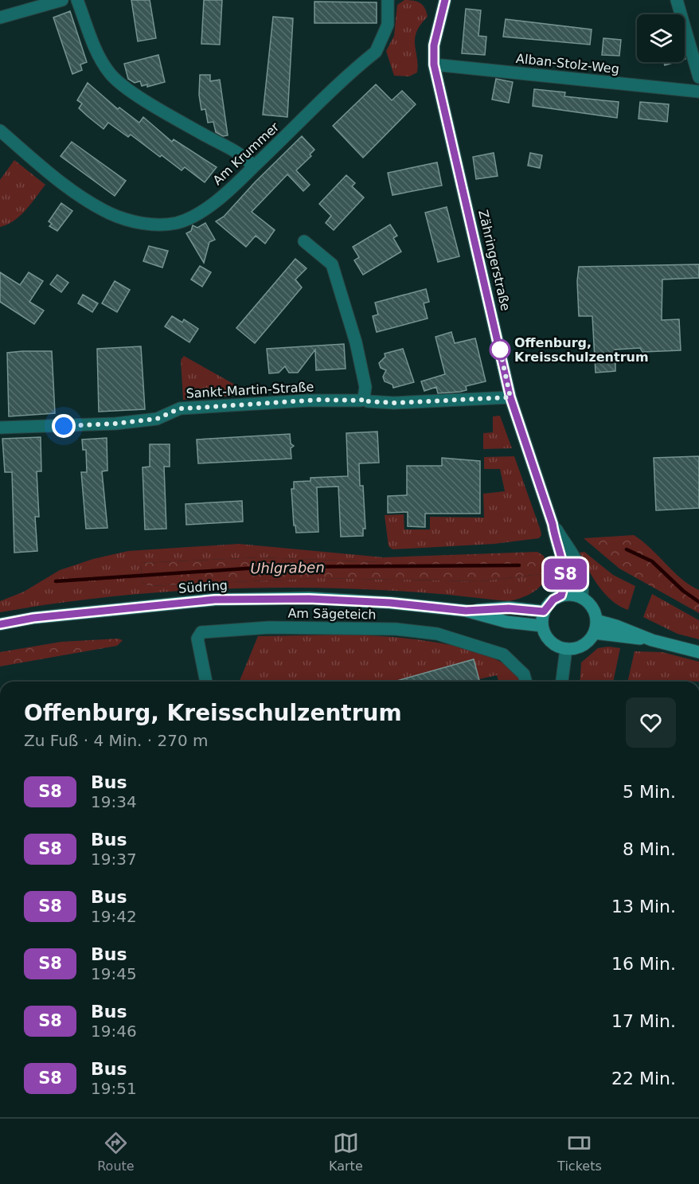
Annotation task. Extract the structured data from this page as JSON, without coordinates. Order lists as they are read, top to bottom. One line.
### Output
{"streets":{"street":["Alban-Stolz-Weg","Am Krummer","Zähringerstraße","Sankt-Martin-Straße","Südring","Am Sägeteich"]},"crossings":[["Alban-Stolz-Weg","Zähringerstraße"],["Zähringerstraße","Sankt-Martin-Straße"],["Zähringerstraße","Südring"]],"water":["Uhlgraben"],"places":["Offenburg, Kreisschulzentrum"],"lines":["bus line S8"],"page":{"on_map":"S8","heading":["Offenburg, Kreisschulzentrum","Zu Fuß · 4 Min. · 270 m"],"list":[{"mark":"S8","name":"Bus","note":"19:34","value":"5 Min."},{"mark":"S8","name":"Bus","note":"19:37","value":"8 Min."},{"mark":"S8","name":"Bus","note":"19:42","value":"13 Min."},{"mark":"S8","name":"Bus","note":"19:45","value":"16 Min."},{"mark":"S8","name":"Bus","note":"19:46","value":"17 Min."},{"mark":"S8","name":"Bus","note":"19:51","value":"22 Min."}],"tabs":["Route","Karte","Tickets"]}}
